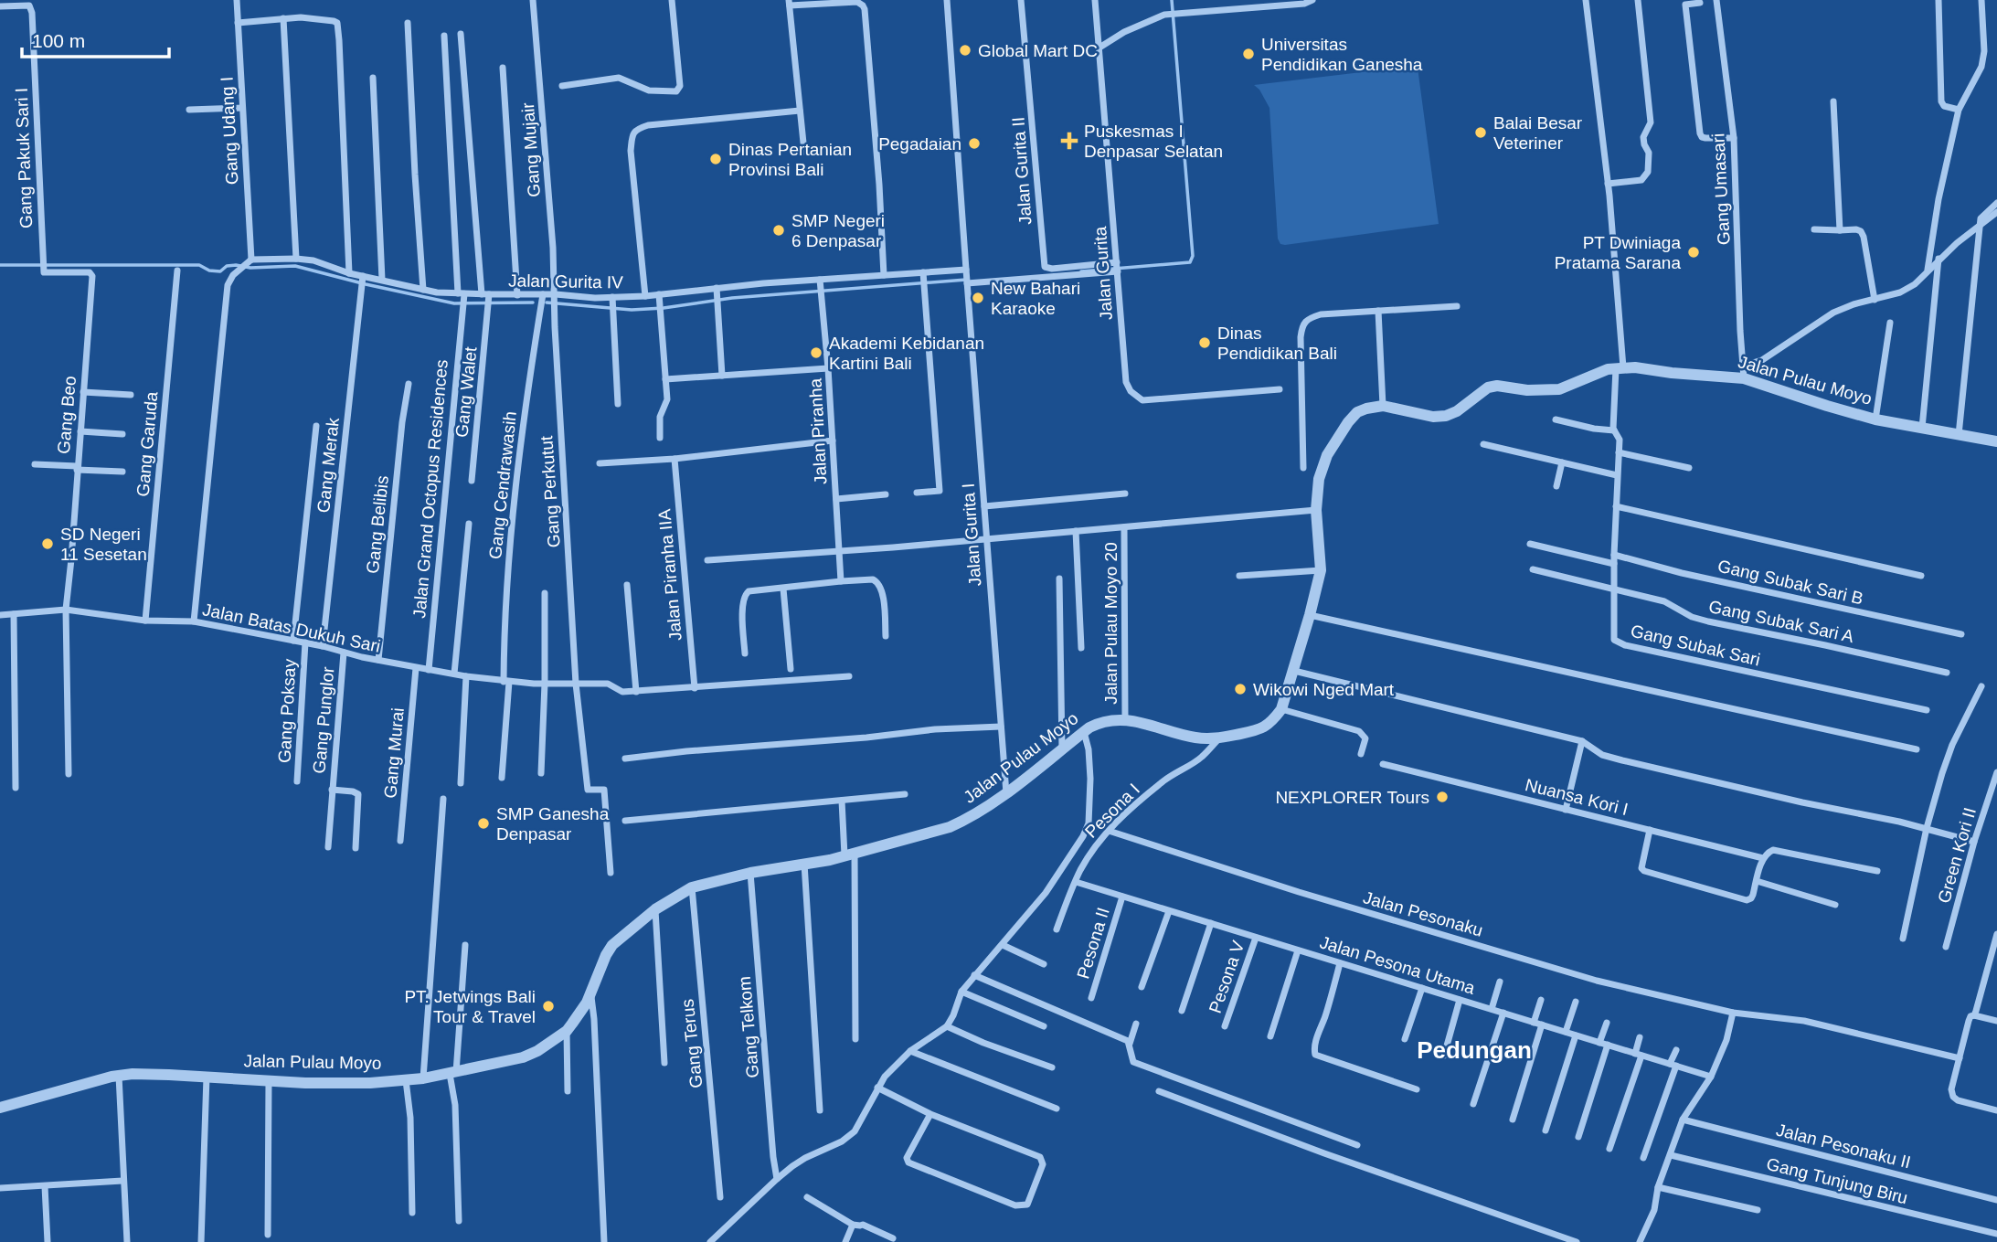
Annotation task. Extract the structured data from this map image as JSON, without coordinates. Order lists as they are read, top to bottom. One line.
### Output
{"streets":{"street":["Gang Udang I","Gang Mujair","Gang Pakuk Sari I","Jalan Gurita II","Gang Umasari","Jalan Gurita","Jalan Gurita IV","Jalan Pulau Moyo","Gang Walet","Gang Beo","Jalan Piranha","Gang Garuda","Gang Merak","Gang Cendrawasih","Jalan Grand Octopus Residences","Gang Perkutut","Gang Belibis","Jalan Gurita I","Jalan Piranha IIA","Gang Subak Sari B","Gang Subak Sari A","Jalan Pulau Moyo 20","Jalan Batas Dukuh Sari","Gang Subak Sari","Gang Poksay","Gang Punglor","Gang Murai","Nuansa Kori I","Pesona I","Green Kori II","Jalan Pesonaku","Pesona II","Jalan Pesona Utama","Pesona V","Gang Telkom","Gang Terus","Jalan Pesonaku II","Gang Tunjung Biru"]},"crossings":[["Gang Udang I","Jalan Gurita IV"],["Gang Mujair","Jalan Gurita IV"],["Gang Mujair","Gang Perkutut"],["Gang Pakuk Sari I","Gang Beo"],["Jalan Gurita II","Jalan Gurita IV"],["Gang Umasari","Jalan Pulau Moyo"],["Jalan Gurita IV","Gang Walet"],["Jalan Gurita IV","Jalan Piranha"],["Jalan Gurita IV","Gang Merak"],["Jalan Gurita IV","Gang Cendrawasih"],["Jalan Gurita IV","Jalan Grand Octopus Residences"],["Jalan Gurita IV","Gang Perkutut"],["Jalan Gurita IV","Jalan Gurita I"],["Jalan Pulau Moyo","Jalan Gurita I"],["Jalan Pulau Moyo","Jalan Pulau Moyo 20"],["Jalan Pulau Moyo","Gang Subak Sari"],["Jalan Pulau Moyo","Pesona I"],["Jalan Pulau Moyo","Gang Telkom"],["Jalan Pulau Moyo","Gang Terus"],["Gang Beo","Jalan Batas Dukuh Sari"],["Gang Garuda","Jalan Batas Dukuh Sari"],["Gang Merak","Jalan Batas Dukuh Sari"],["Gang Cendrawasih","Jalan Batas Dukuh Sari"],["Jalan Grand Octopus Residences","Jalan Batas Dukuh Sari"],["Gang Perkutut","Jalan Batas Dukuh Sari"],["Gang Belibis","Jalan Batas Dukuh Sari"],["Jalan Piranha IIA","Jalan Batas Dukuh Sari"],["Gang Subak Sari B","Gang Subak Sari"],["Gang Subak Sari A","Gang Subak Sari"],["Jalan Batas Dukuh Sari","Gang Poksay"],["Jalan Batas Dukuh Sari","Gang Punglor"],["Jalan Batas Dukuh Sari","Gang Murai"],["Pesona I","Jalan Pesonaku"],["Pesona I","Jalan Pesona Utama"],["Pesona II","Jalan Pesona Utama"],["Jalan Pesona Utama","Pesona V"]],"districts":["Pedungan"],"places":{"other":["Global Mart DC","Universitas Pendidikan Ganesha","Balai Besar Veteriner","Pegadaian","Dinas Pertanian Provinsi Bali","SMP Negeri 6 Denpasar","PT Dwiniaga Pratama Sarana","New Bahari Karaoke","Dinas Pendidikan Bali","Akademi Kebidanan Kartini Bali","SD Negeri 11 Sesetan","Wikowi Nged Mart","NEXPLORER Tours","SMP Ganesha Denpasar","PT. Jetwings Bali Tour & Travel"],"health":["Puskesmas I Denpasar Selatan"]},"scale_bar":"100 m"}
